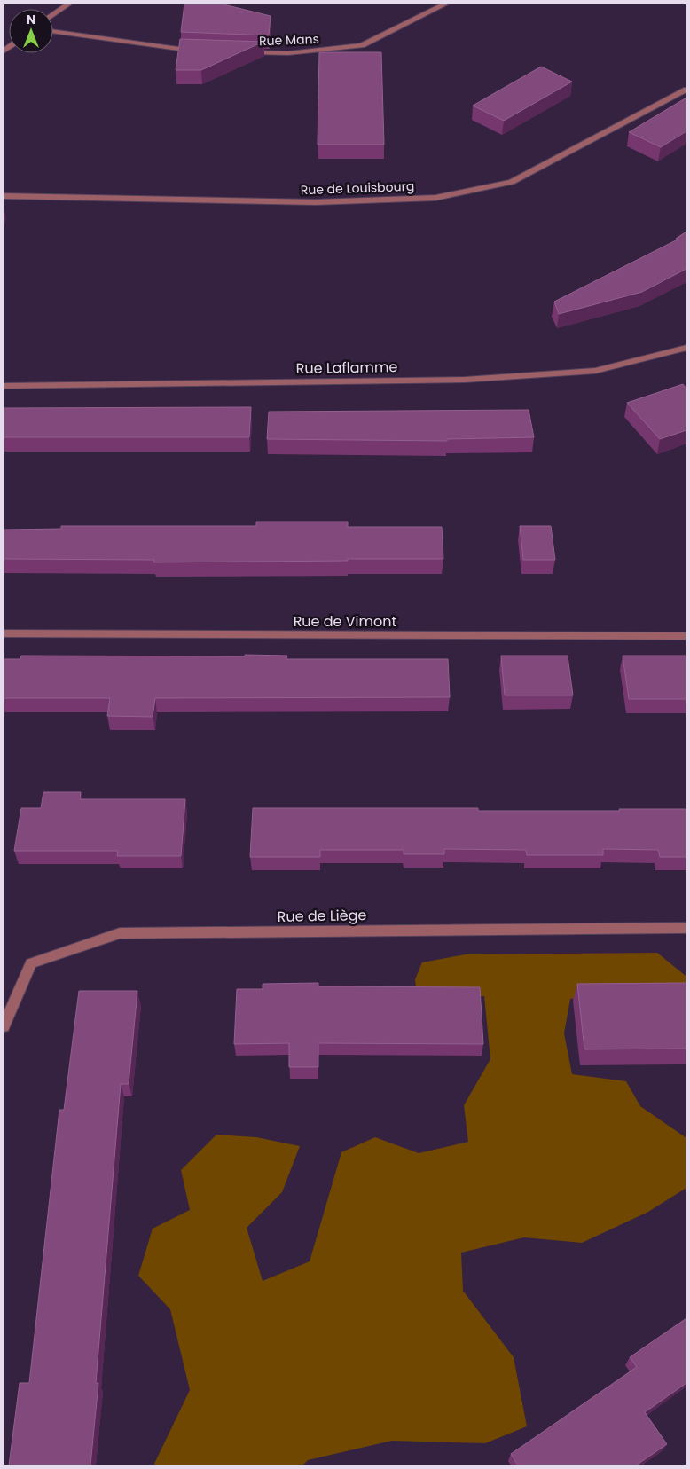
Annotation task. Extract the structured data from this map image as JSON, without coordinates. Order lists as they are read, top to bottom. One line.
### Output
{"streets":{"street":["Rue Mans","Rue de Louisbourg","Rue Laflamme","Rue de Vimont","Rue de Liège"]},"north":"top"}
